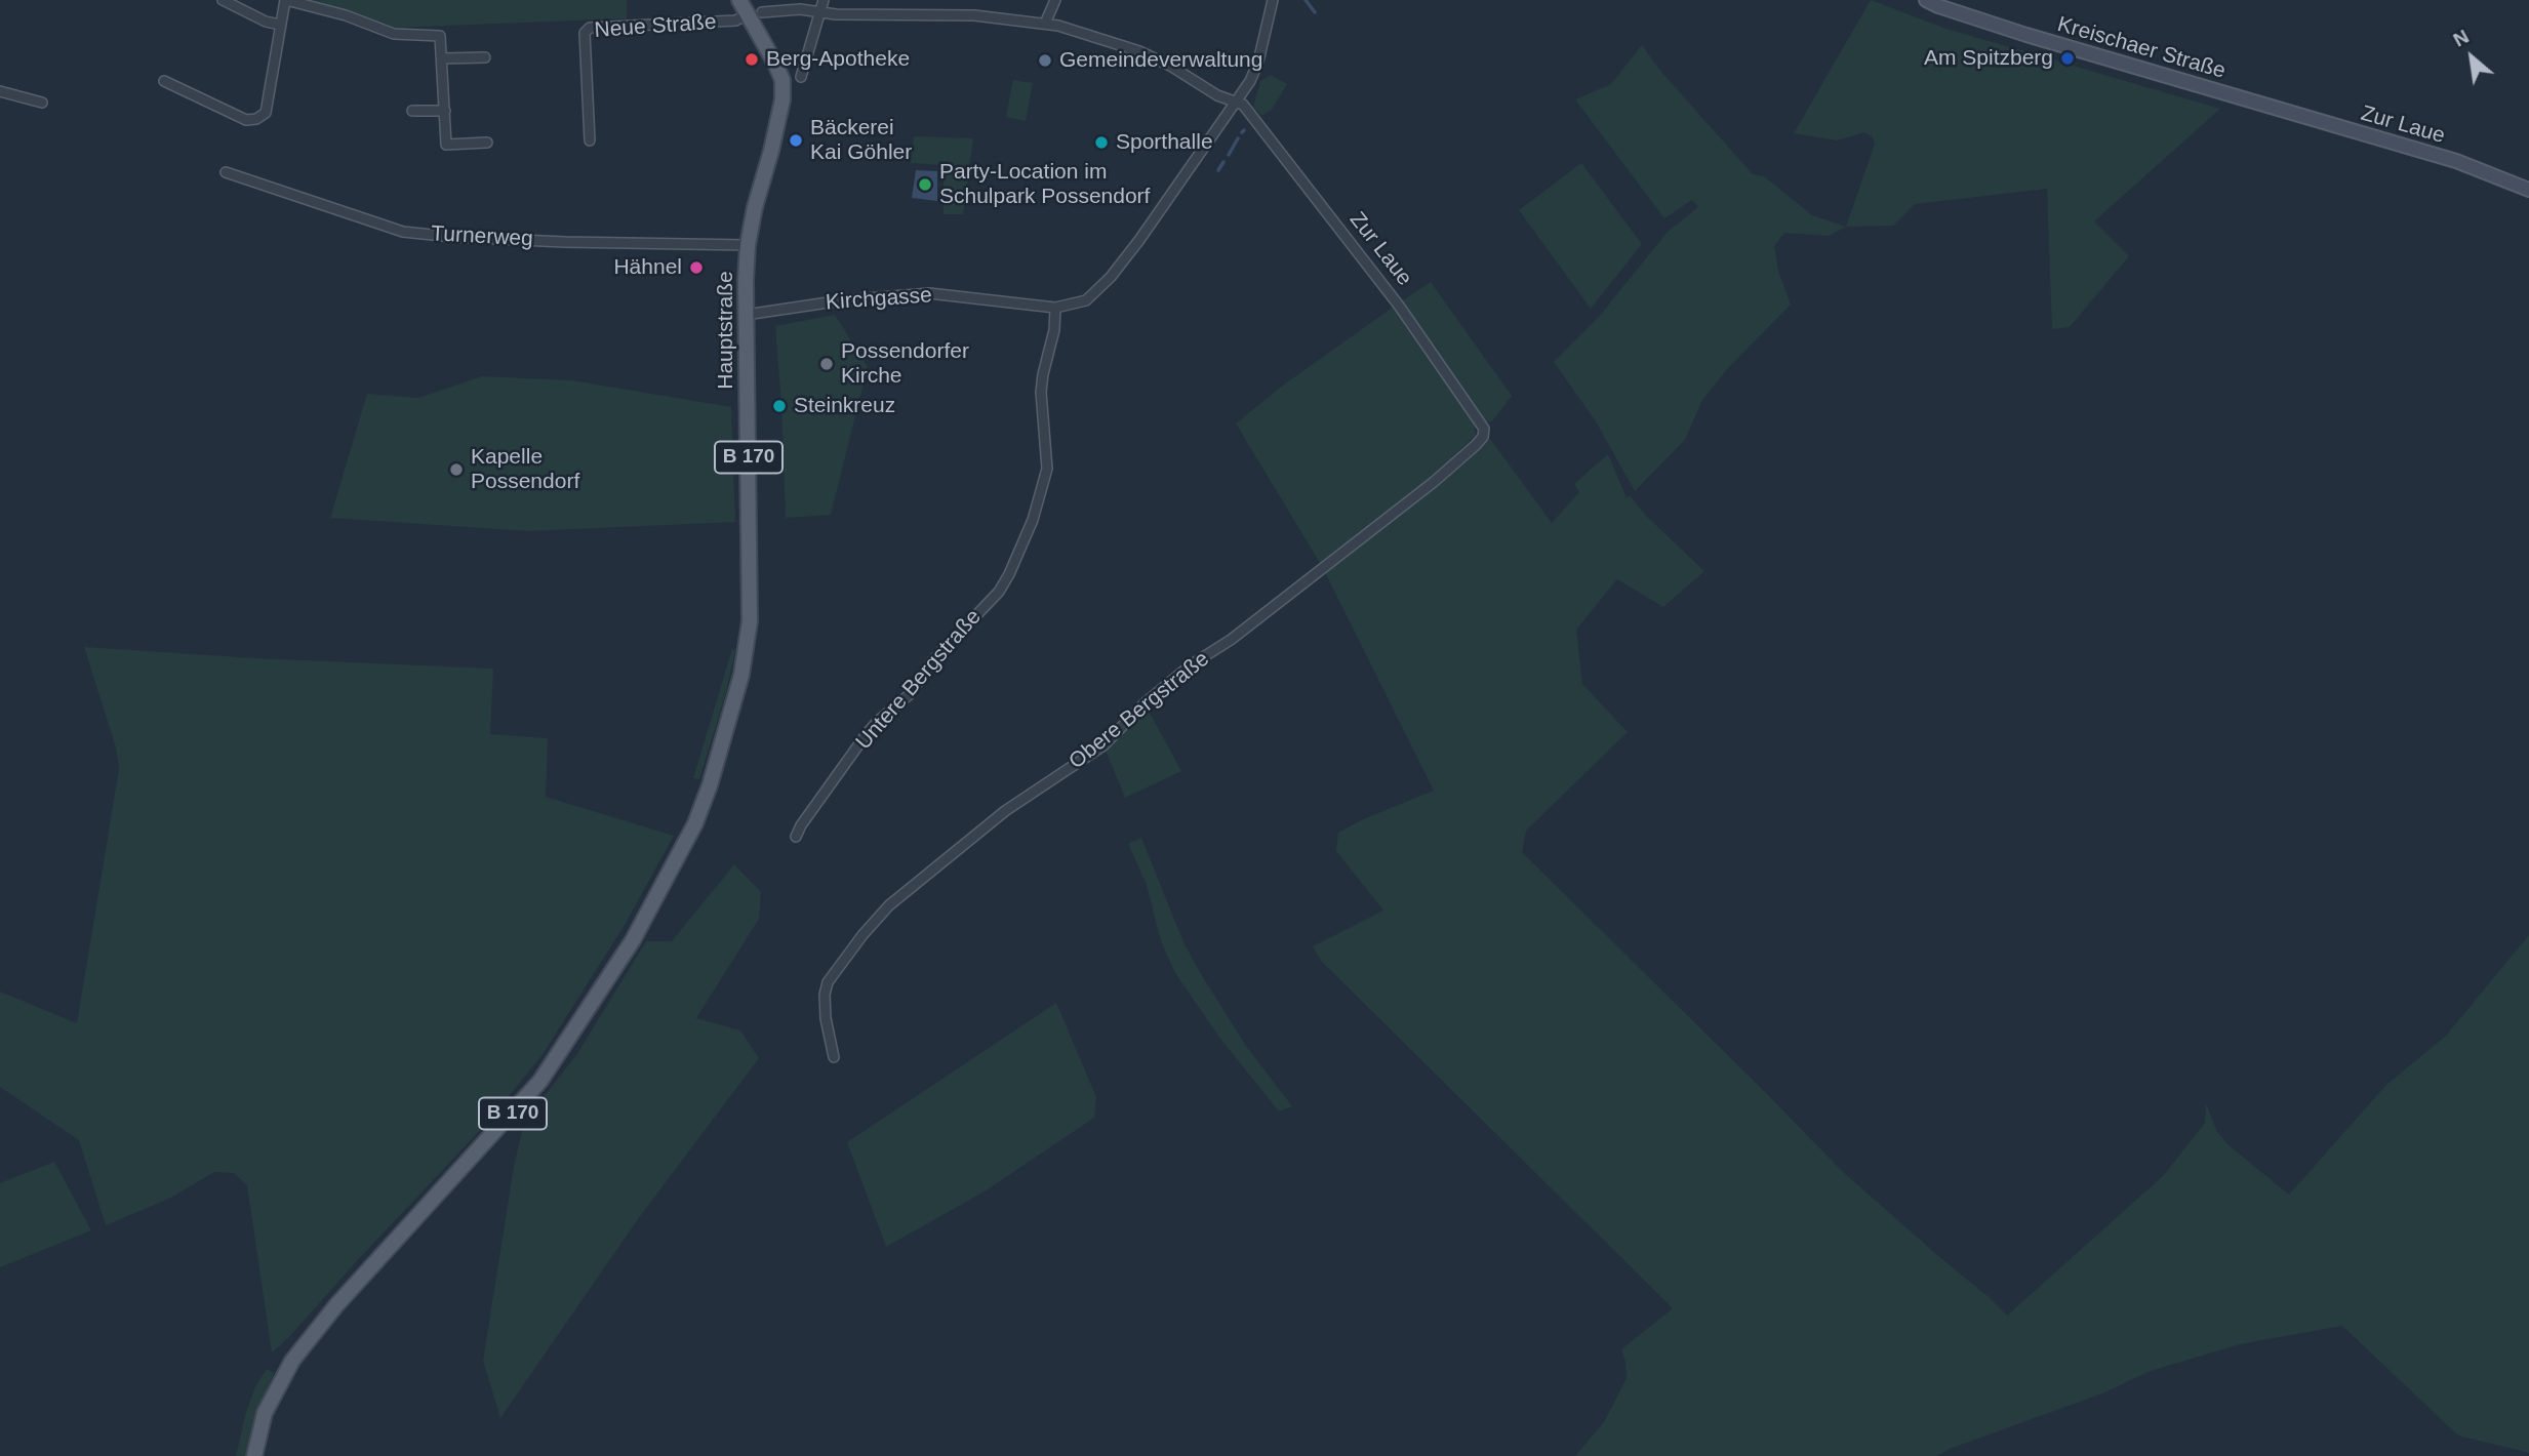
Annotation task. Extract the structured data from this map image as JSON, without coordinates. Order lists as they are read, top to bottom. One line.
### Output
{"streets":{"main road":["Kreischaer Straße","Zur Laue","Hauptstraße","B 170"],"street":["Neue Straße","Turnerweg","Kirchgasse","Untere Bergstraße","Obere Bergstraße"]},"crossings":[["Neue Straße","Hauptstraße"],["Kreischaer Straße","Zur Laue"],["Zur Laue","Obere Bergstraße"],["Turnerweg","Hauptstraße"],["Kirchgasse","Hauptstraße"],["Kirchgasse","Untere Bergstraße"]],"places":["Am Spitzberg","Berg-Apotheke","Gemeindeverwaltung","Bäckerei Kai Göhler","Sporthalle","Party-Location im Schulpark Possendorf","Hähnel","Possendorfer Kirche","Steinkreuz","Kapelle Possendorf"],"north":"top left"}
